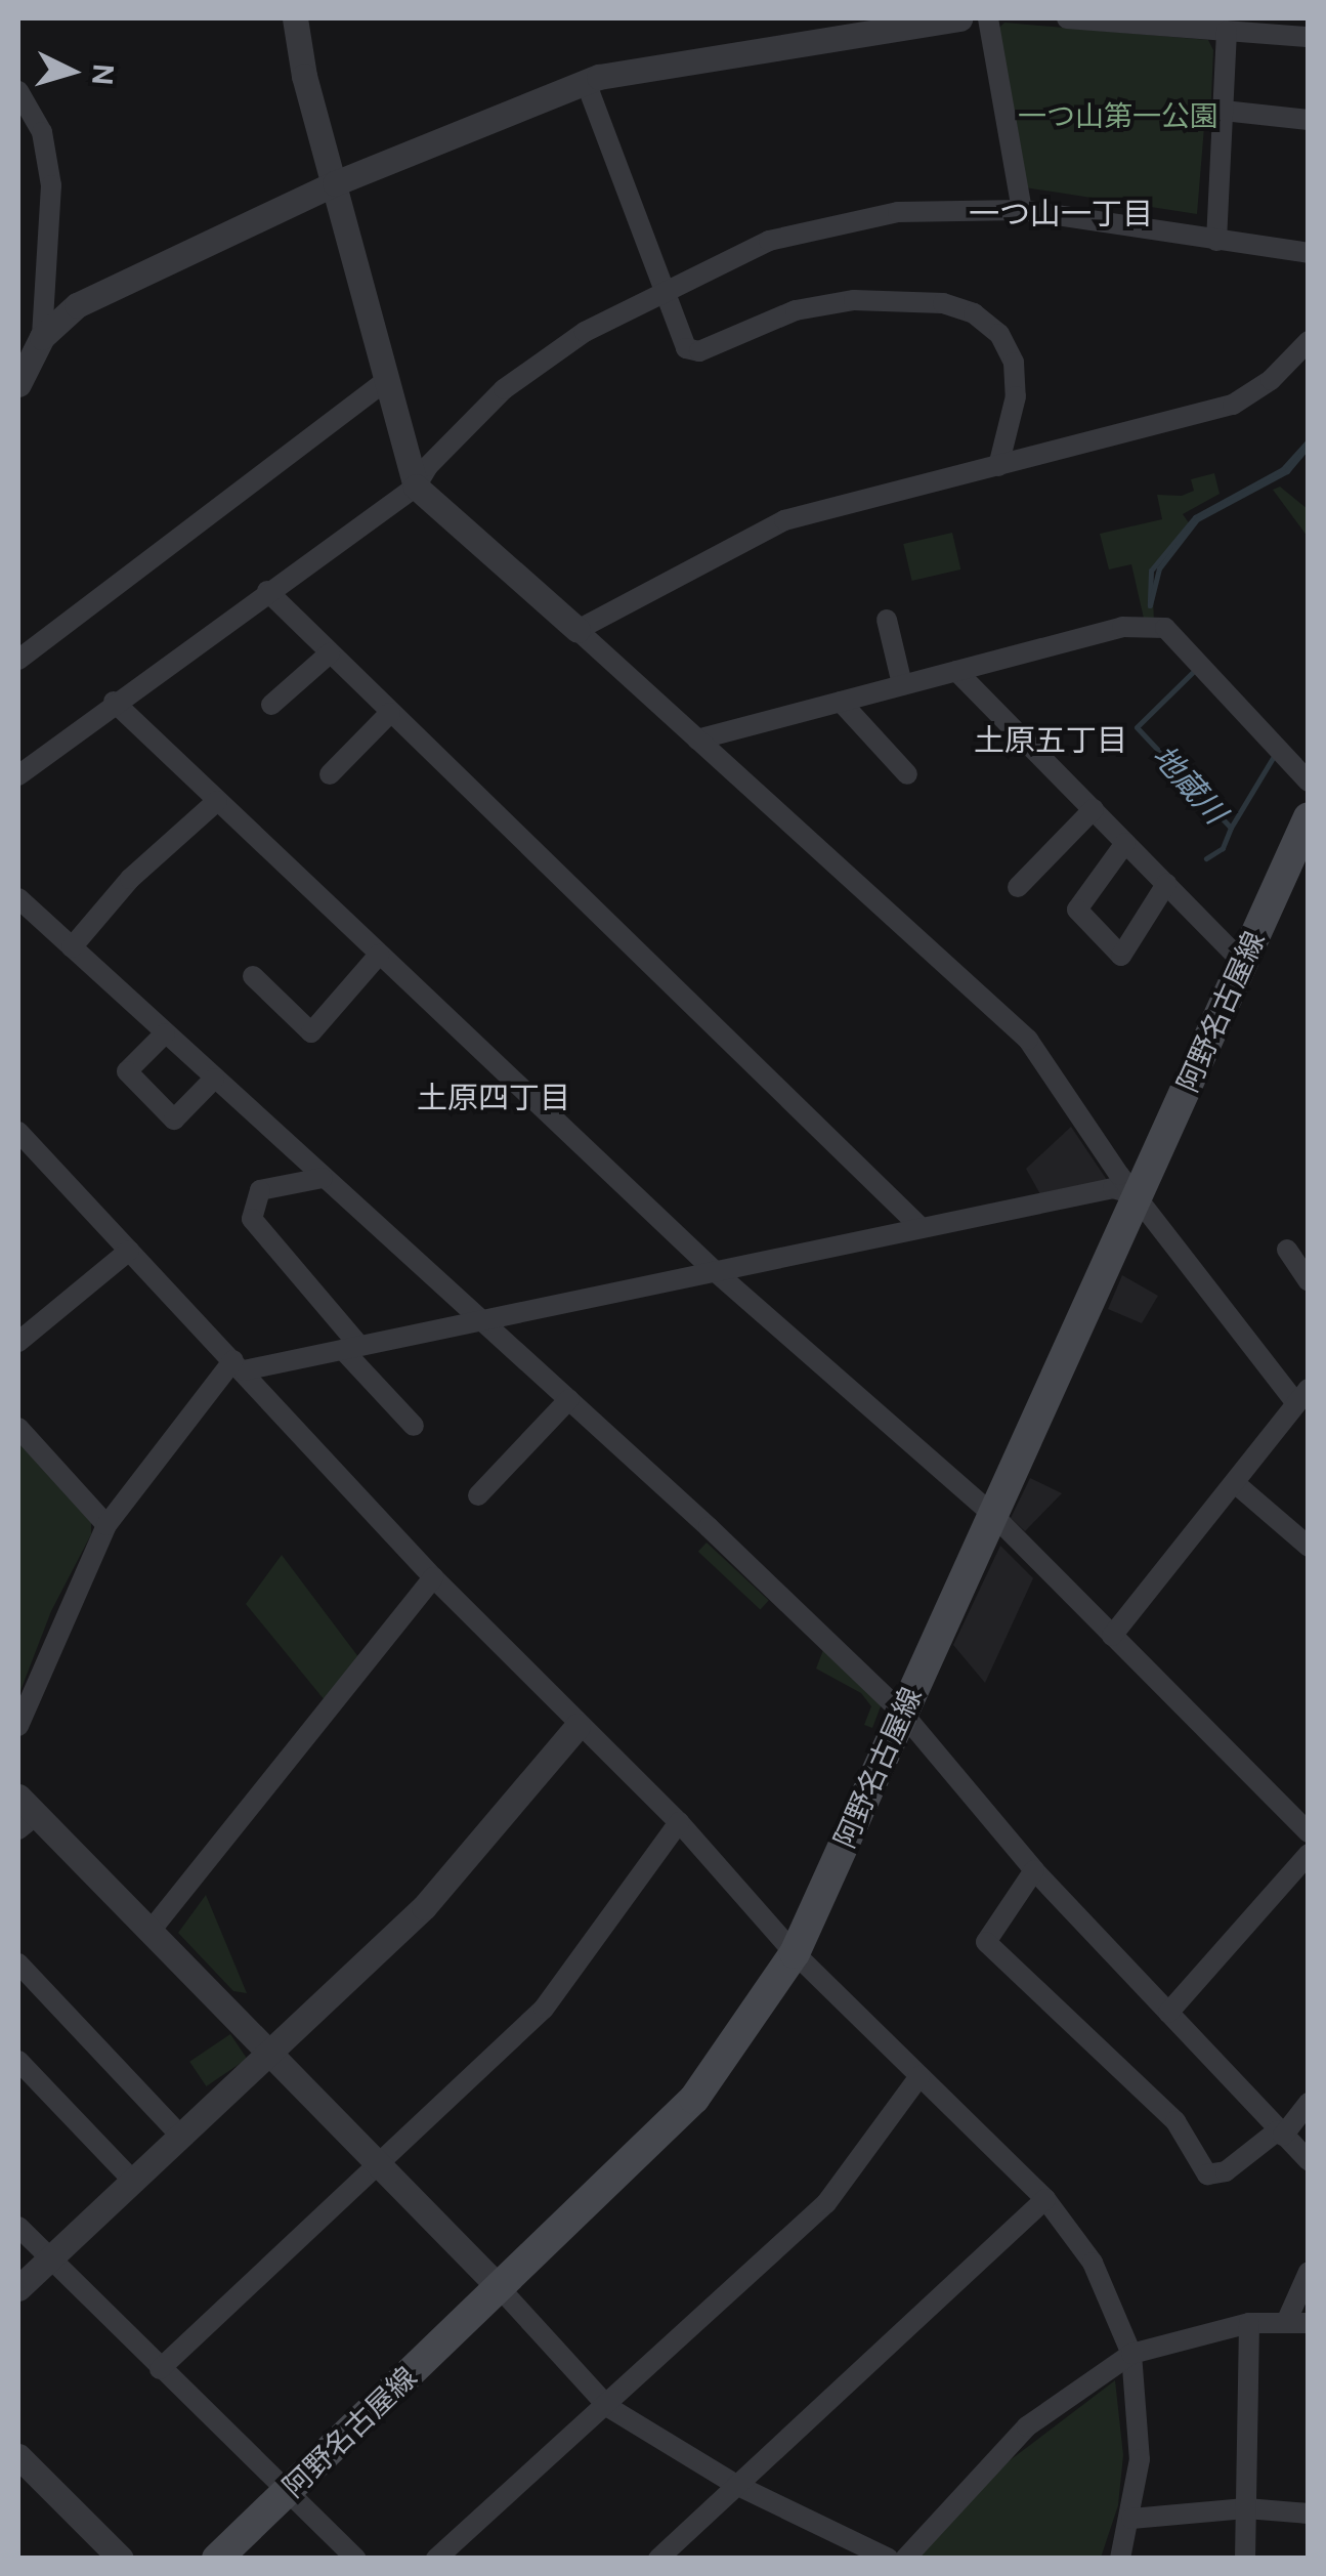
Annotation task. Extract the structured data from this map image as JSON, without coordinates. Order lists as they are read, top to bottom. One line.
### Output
{"streets":{"main road":["阿野名古屋線"]},"districts":["一つ山一丁目","土原五丁目","土原四丁目"],"water":["地蔵川"],"parks":["一つ山第一公園"],"north":"right"}
